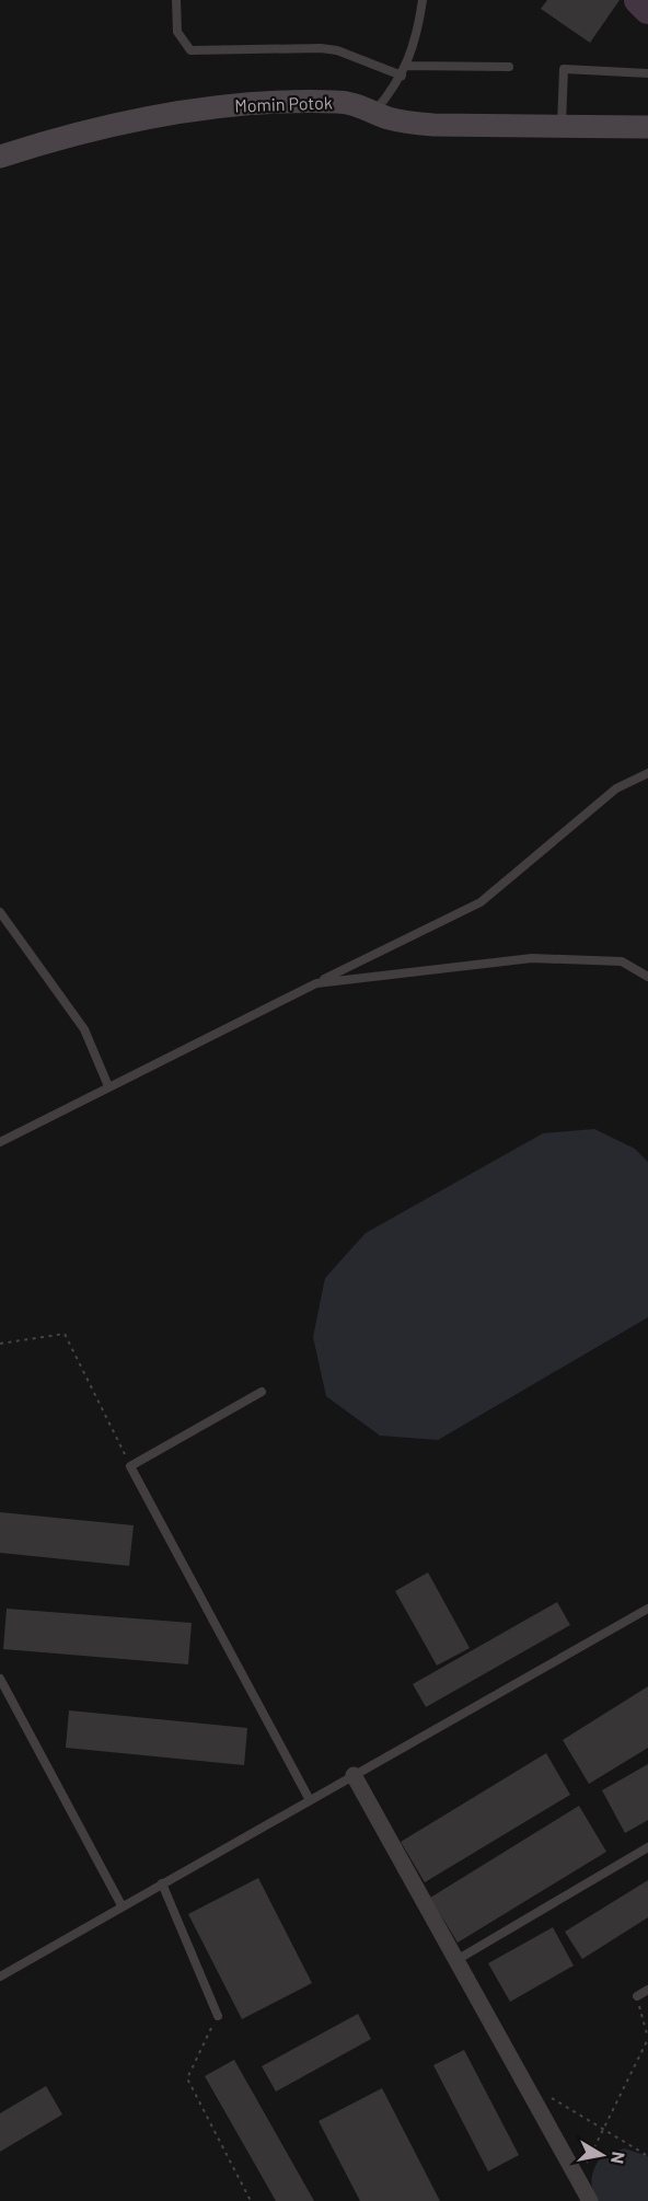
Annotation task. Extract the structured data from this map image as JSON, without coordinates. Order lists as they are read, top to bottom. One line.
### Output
{"streets":{"street":["Momin Potok"]},"north":"right"}
